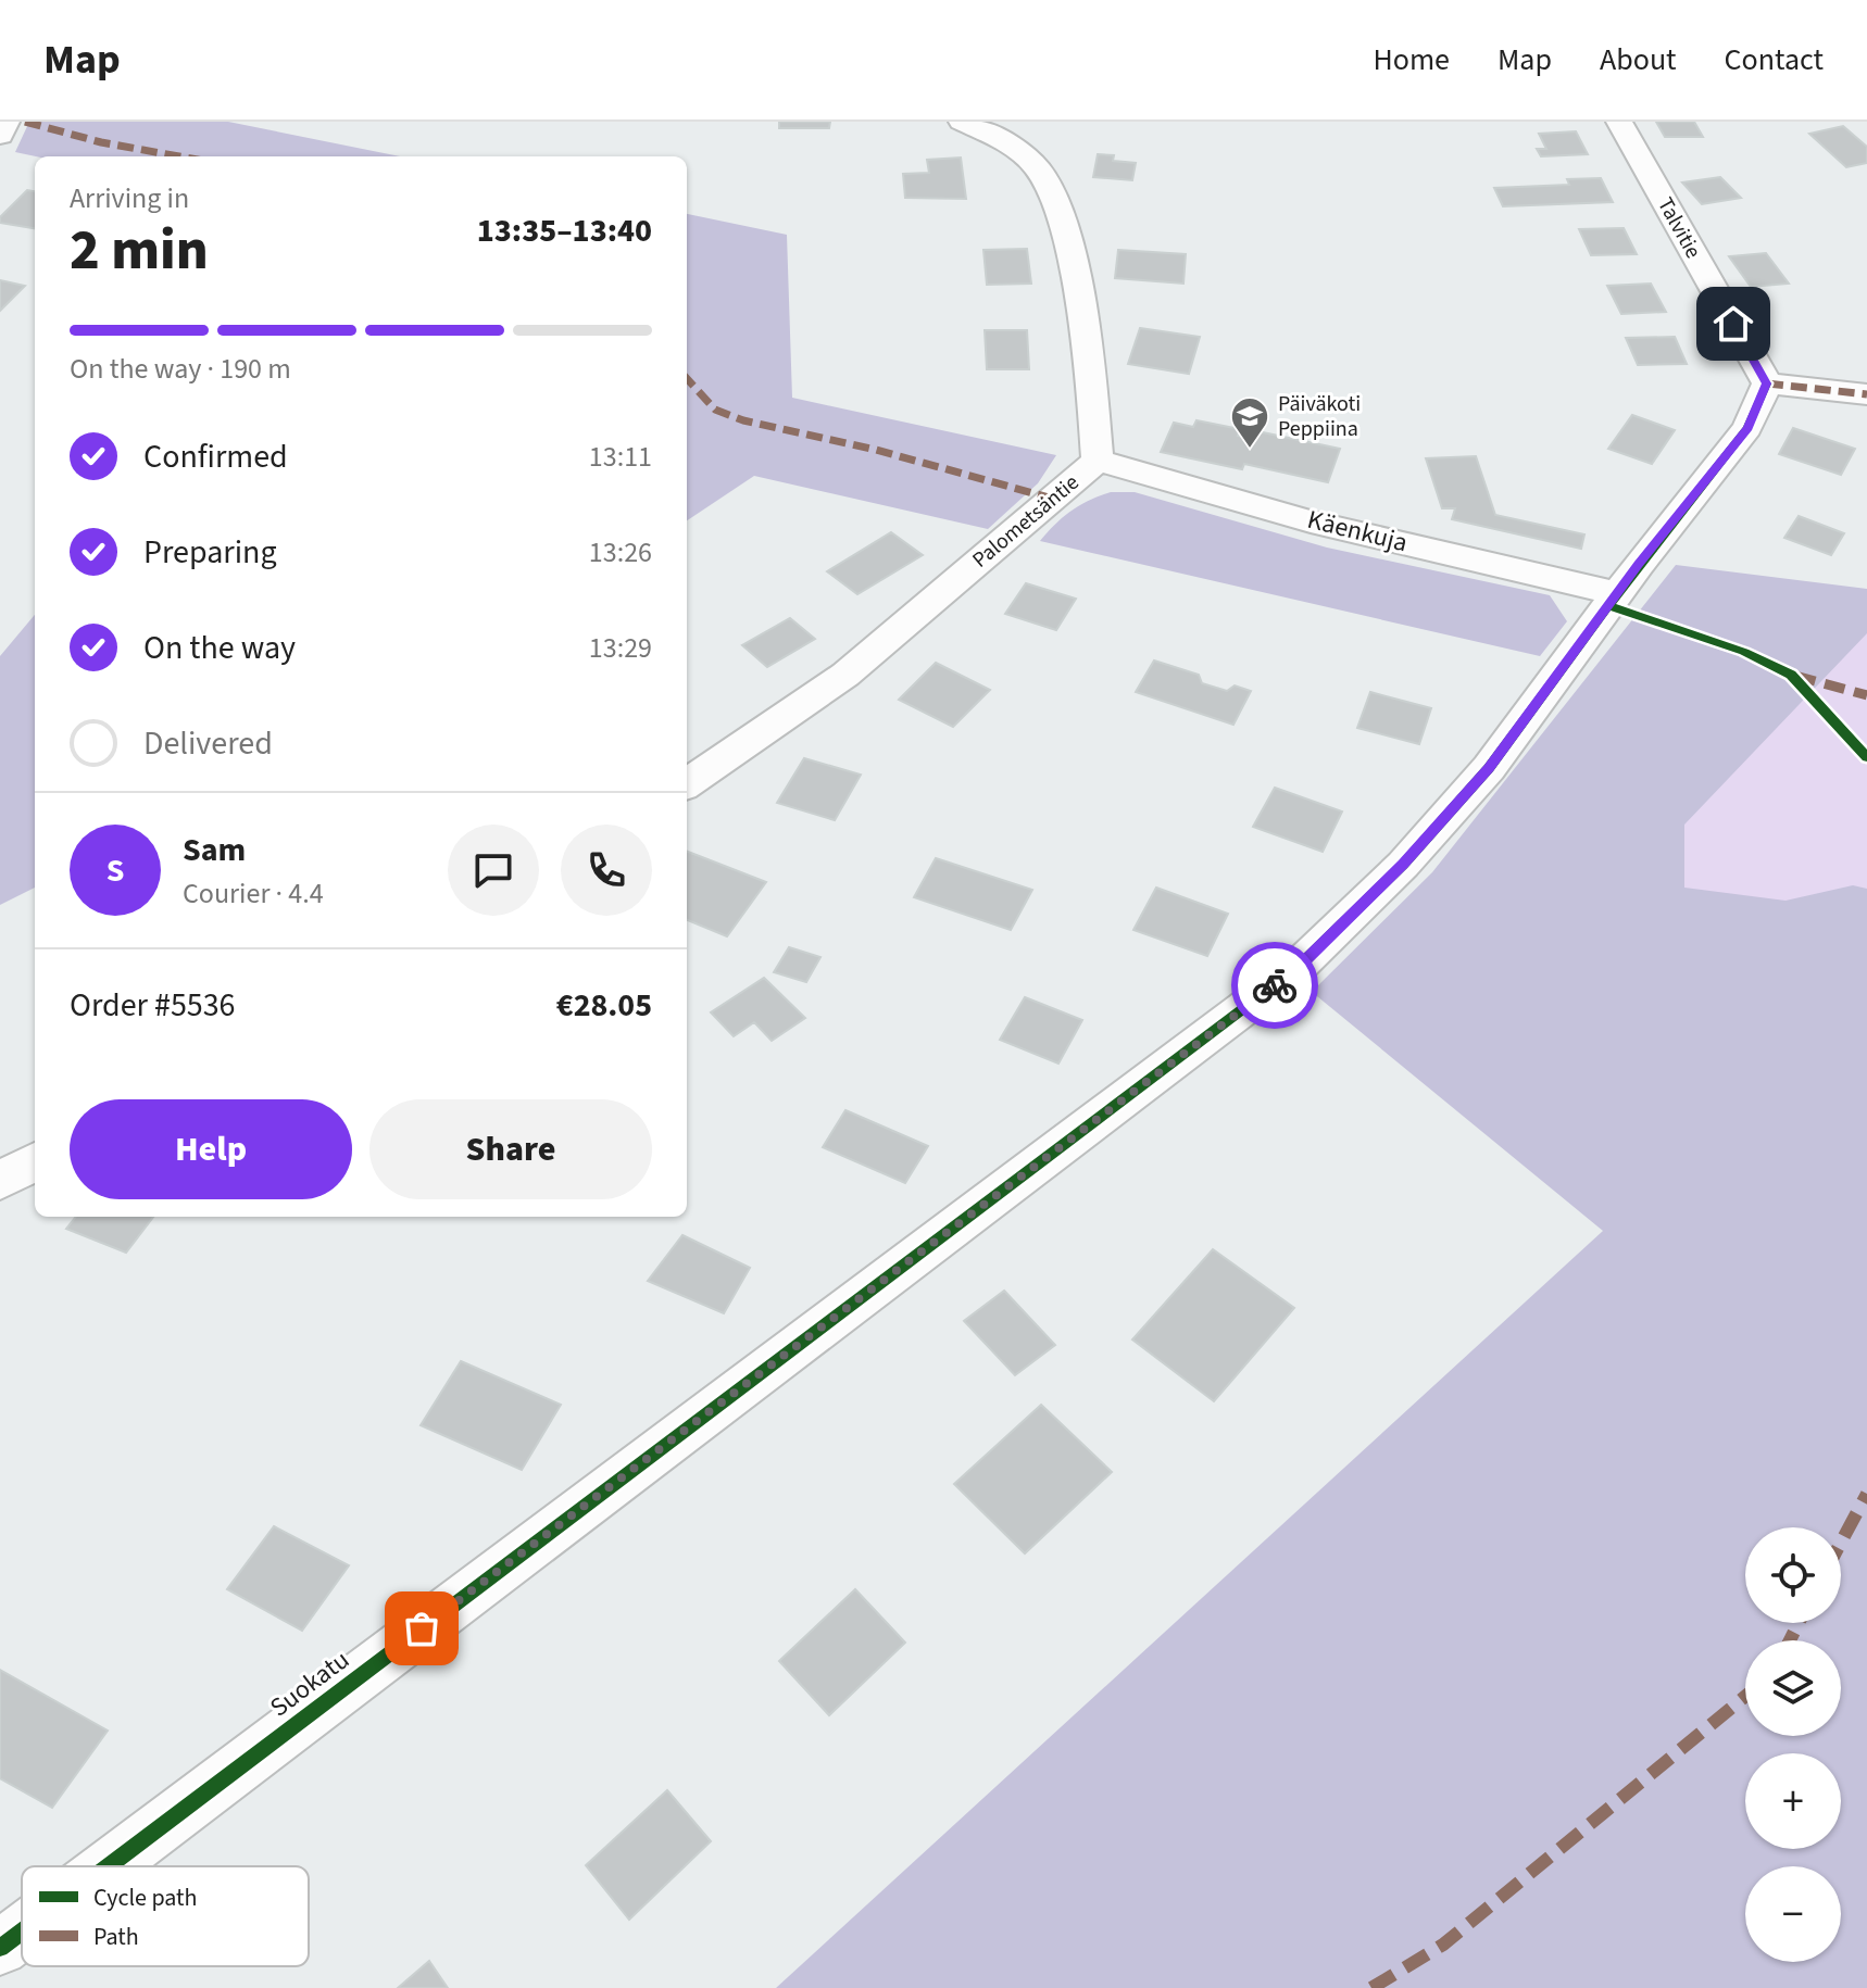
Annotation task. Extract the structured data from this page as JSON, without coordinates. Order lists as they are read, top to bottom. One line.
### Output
{"streets":{"street":["Talvitie","Palometsäntie","Käenkuja","Suokatu"]},"crossings":[["Talvitie","Suokatu"],["Palometsäntie","Käenkuja"],["Käenkuja","Suokatu"]],"places":{"school or university":["Päiväkoti Peppiina"]},"legend":["Cycle path","Path"],"page":{"header":"Map","nav":["Home","Map","About","Contact"],"heading":["2 min","Arriving in","13:35–13:40"],"panel":["Sam","Courier · 4.4","Order #5536","€28.05"],"bar":"On the way · 190 m","list":[["Confirmed","13:11"],["Preparing","13:26"],["On the way","13:29"],"Delivered"],"round":"S","buttons":["Help","Share"],"map_buttons":["+","−"]}}
